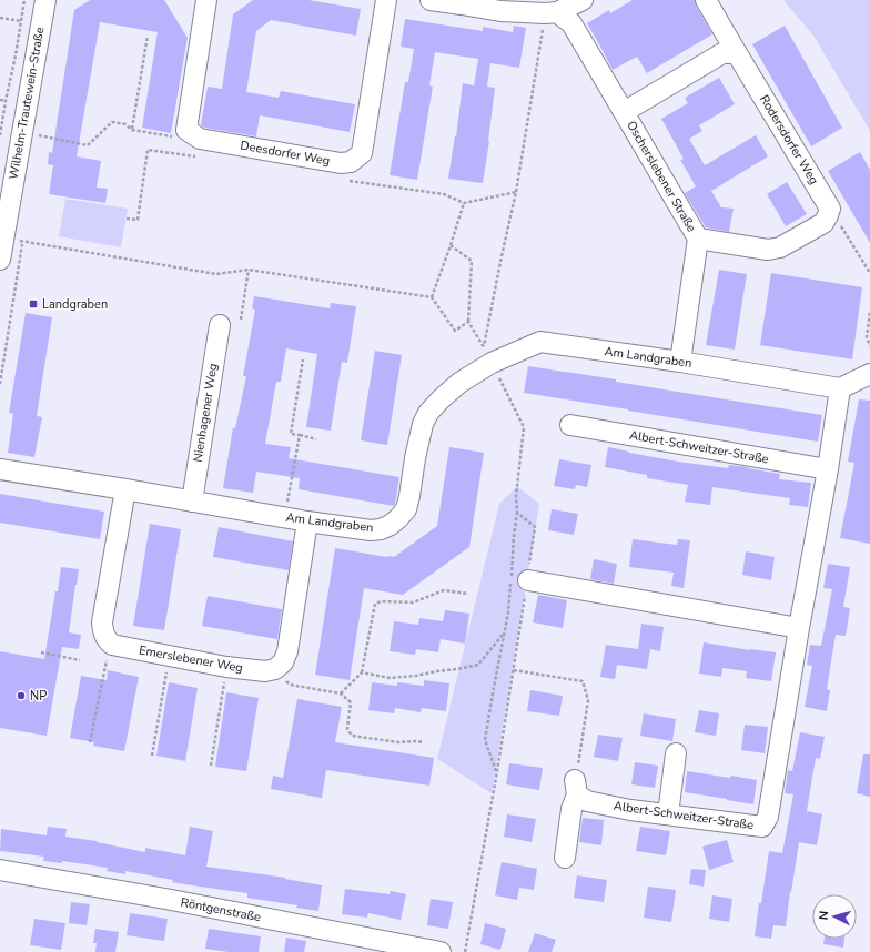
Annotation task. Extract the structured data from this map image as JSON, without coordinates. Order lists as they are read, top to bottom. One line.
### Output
{"streets":{"street":["Wilhelm-Trautewein-Straße","Rodersdorfer Weg","Deesdorfer Weg","Oscherslebener Straße","Am Landgraben","Nienhagener Weg","Albert-Schweitzer-Straße","Emerslebener Weg","Röntgenstraße"]},"crossings":[["Oscherslebener Straße","Am Landgraben"],["Am Landgraben","Nienhagener Weg"],["Am Landgraben","Albert-Schweitzer-Straße"]],"places":{"transit":["Landgraben"],"other":["NP"]},"north":"left"}
